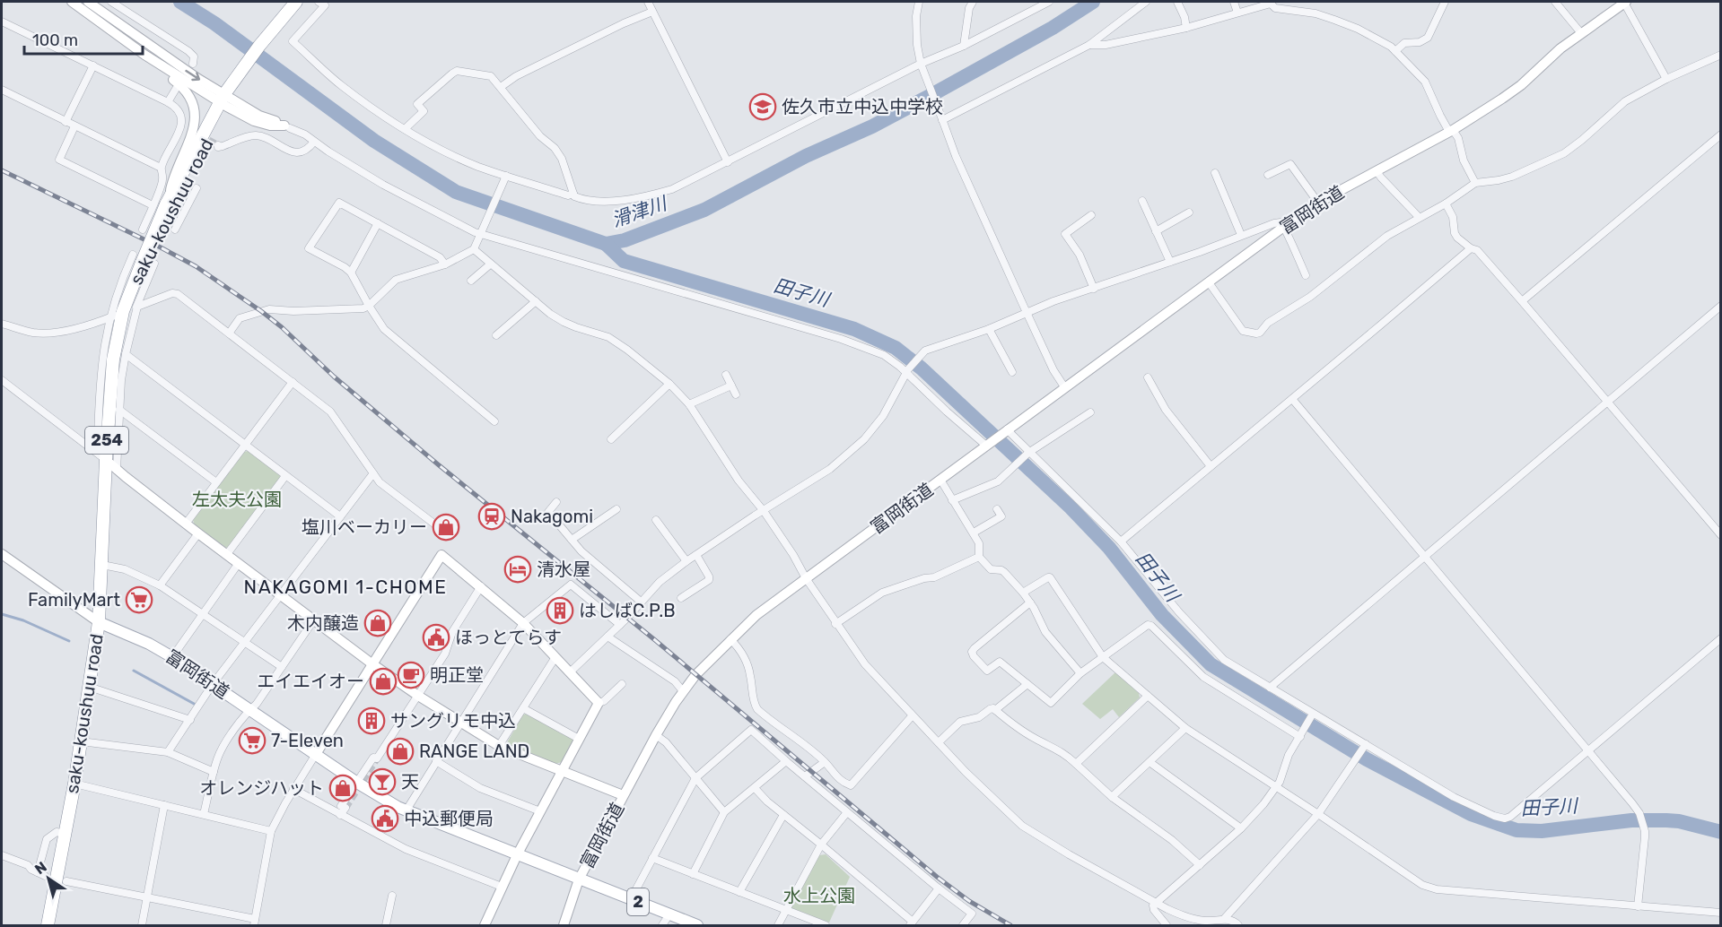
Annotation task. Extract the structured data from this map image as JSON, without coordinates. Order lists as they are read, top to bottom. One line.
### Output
{"streets":{"highway":["saku-koushuu road","254"],"main road":["富岡街道","2"]},"crossings":[["富岡街道","saku-koushuu road"],["富岡街道","2"],["saku-koushuu road","254"]],"districts":["NAKAGOMI 1-CHOME"],"water":["滑津川","田子川"],"parks":["左太夫公園","水上公園"],"places":{"school or university":["佐久市立中込中学校"],"station":["Nakagomi"],"shop":["塩川ベーカリー","木内醸造","エイエイオー","RANGE LAND","オレンジハット"],"hotel":["清水屋"],"supermarket":["FamilyMart","7-Eleven"],"building":["はしばC.P.B","サングリモ中込"],"public building":["ほっとてらす","中込郵便局"],"cafe":["明正堂"],"bar":["天"]},"scale_bar":"100 m","north":"top left"}
